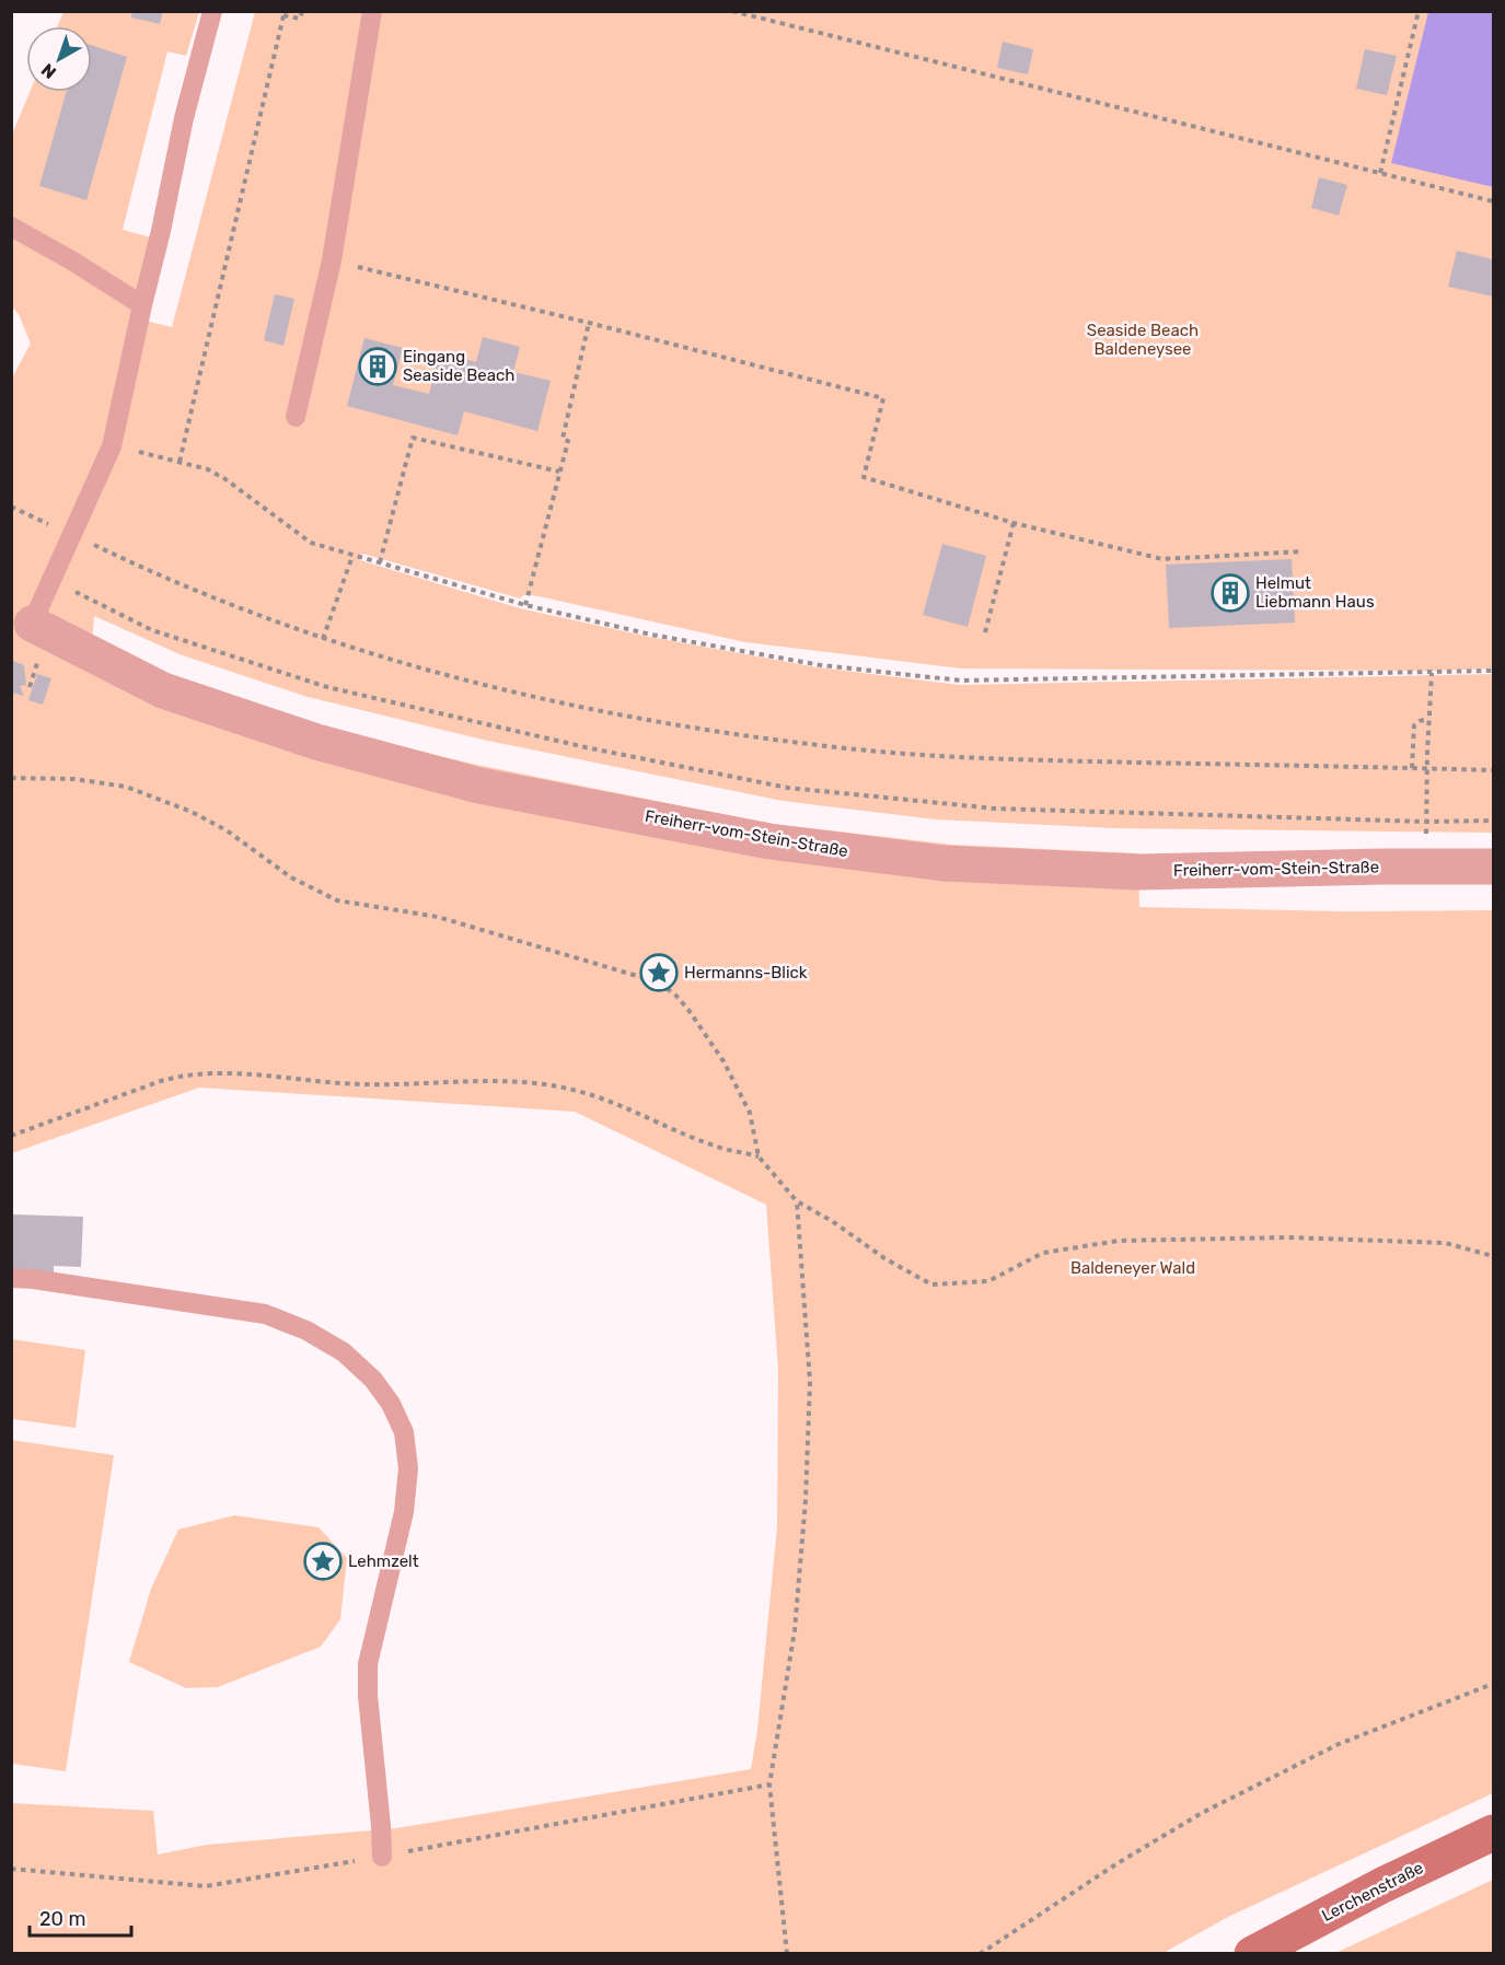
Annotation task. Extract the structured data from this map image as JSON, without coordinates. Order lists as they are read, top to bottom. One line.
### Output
{"streets":{"main road":["Lerchenstraße"],"street":["Freiherr-vom-Stein-Straße"]},"parks":["Seaside Beach Baldeneysee","Baldeneyer Wald"],"places":{"building":["Eingang Seaside Beach","Helmut Liebmann Haus"],"place":["Hermanns-Blick","Lehmzelt"]},"scale_bar":"20 m","north":"bottom left"}
